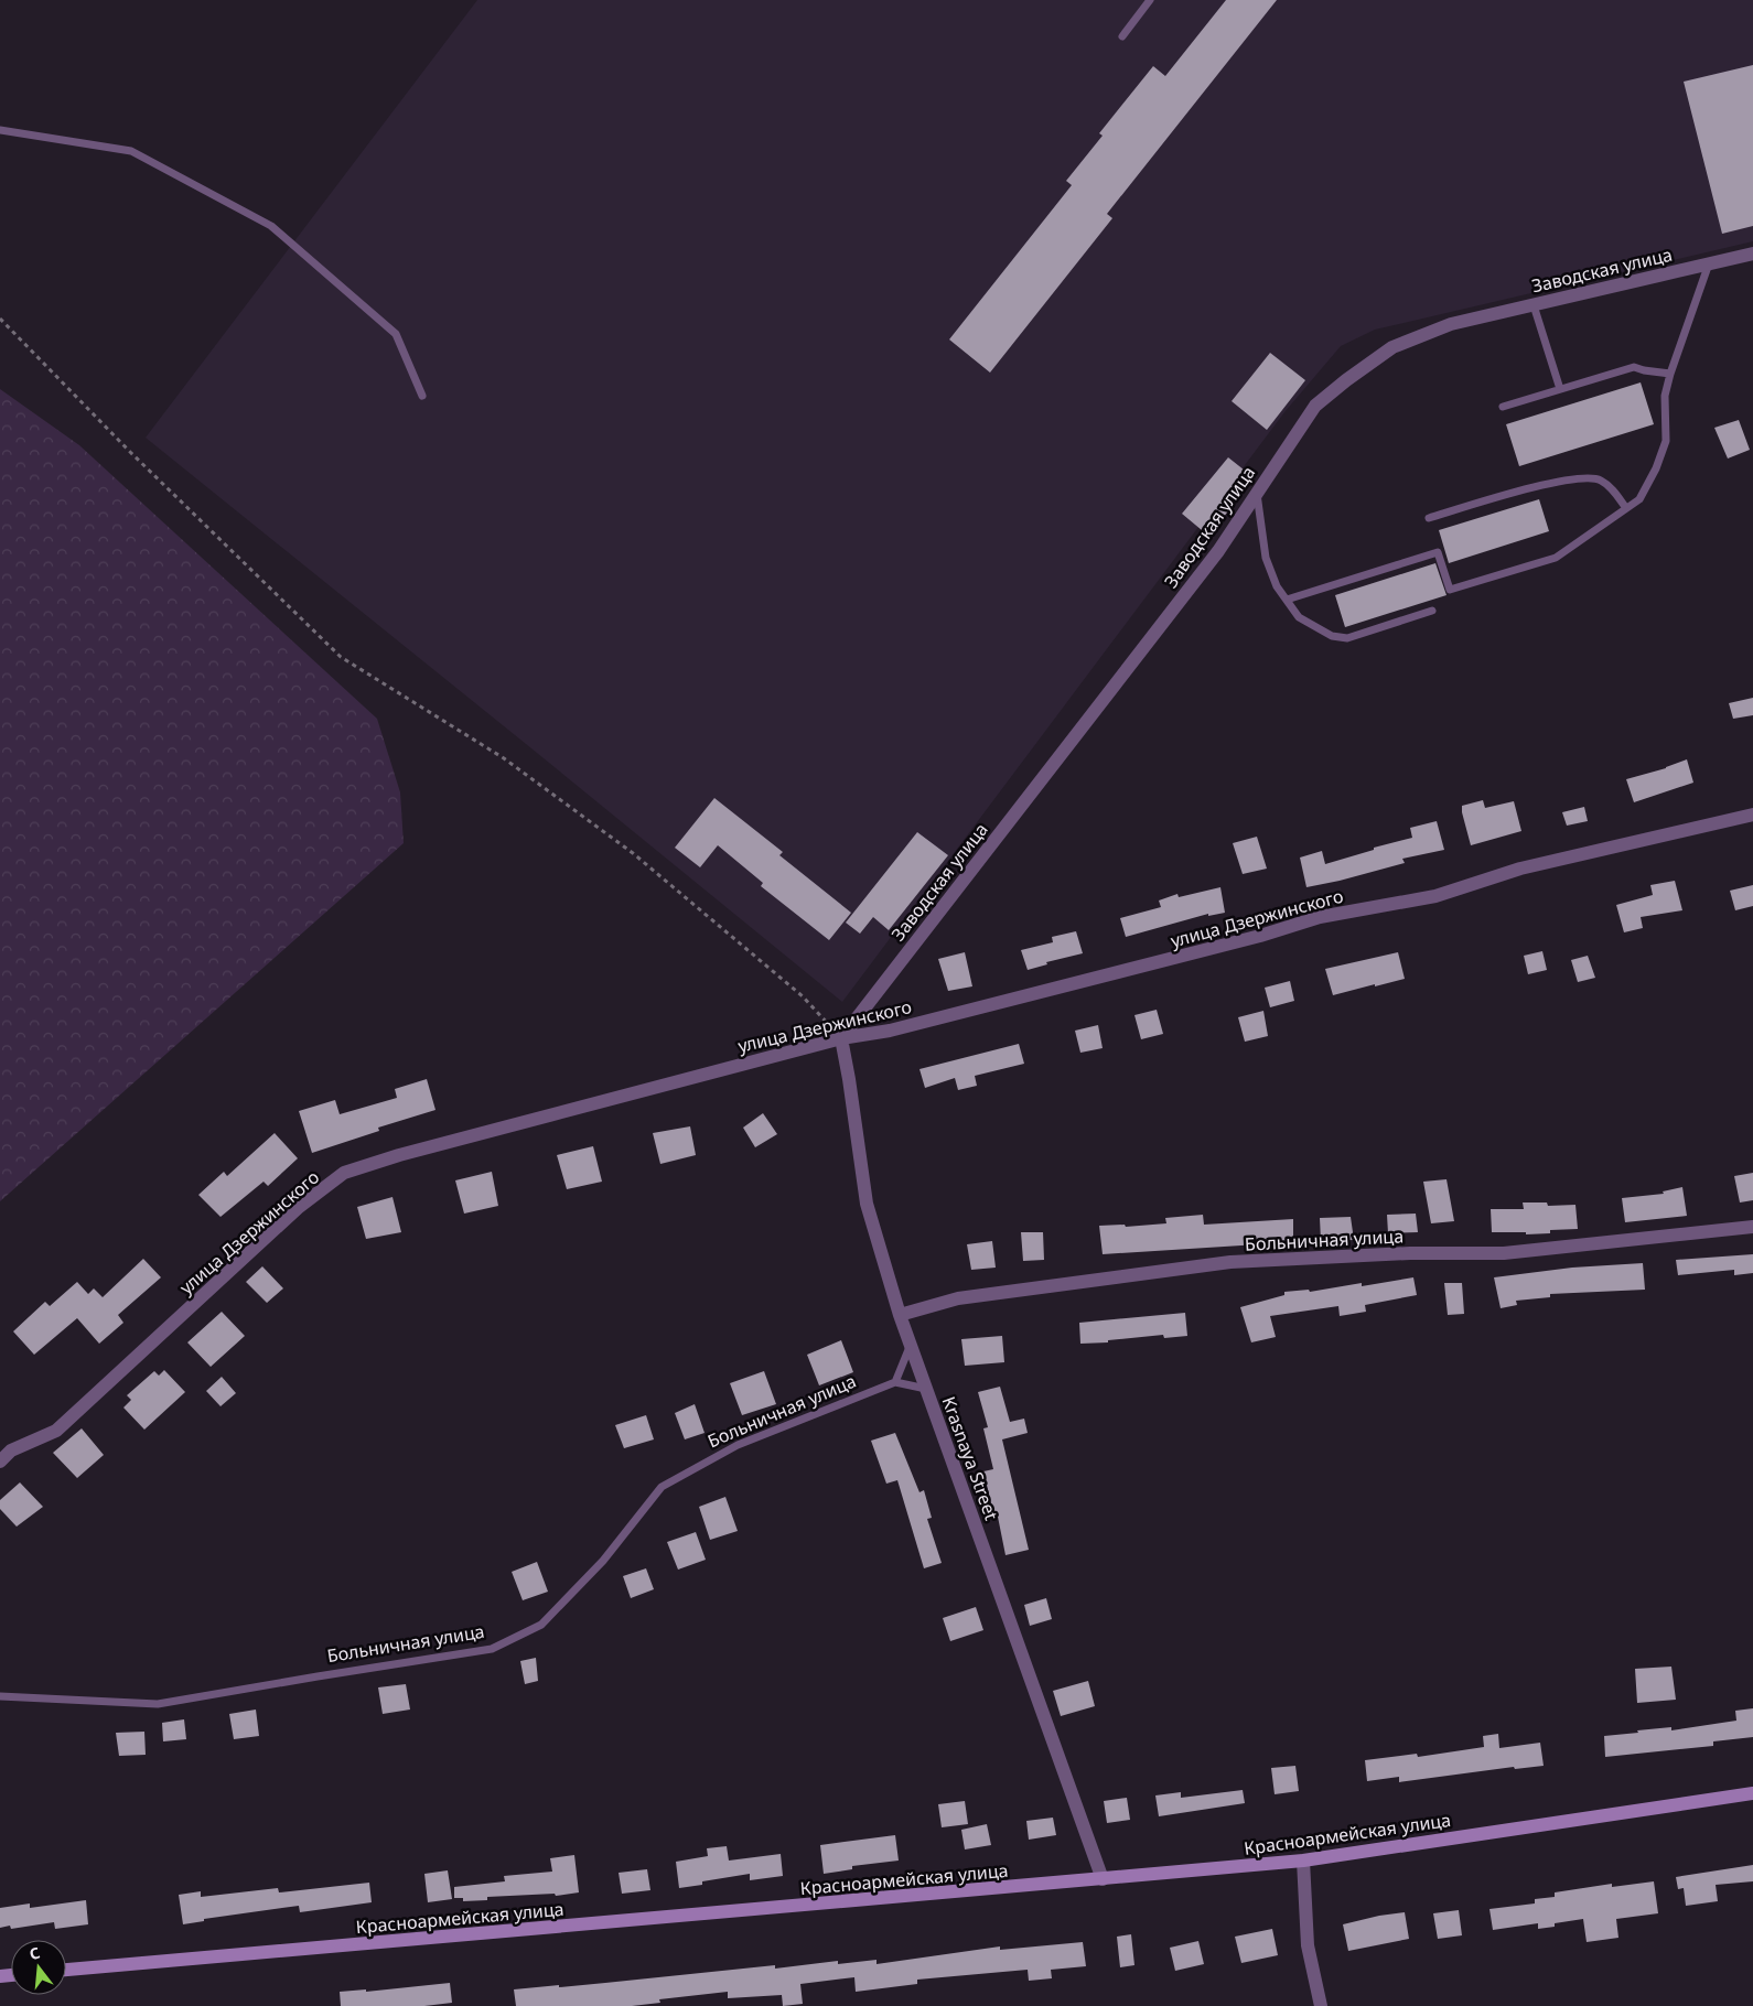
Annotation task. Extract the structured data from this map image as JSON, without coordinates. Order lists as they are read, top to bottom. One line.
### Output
{"streets":{"main road":["Красноармейская улица"],"street":["Заводская улица","улица Дзержинского","Больничная улица","Krasnaya Street"]},"crossings":[["Заводская улица","улица Дзержинского"],["Заводская улица","Krasnaya Street"],["улица Дзержинского","Krasnaya Street"],["Больничная улица","Krasnaya Street"],["Krasnaya Street","Красноармейская улица"]],"north":"top"}
